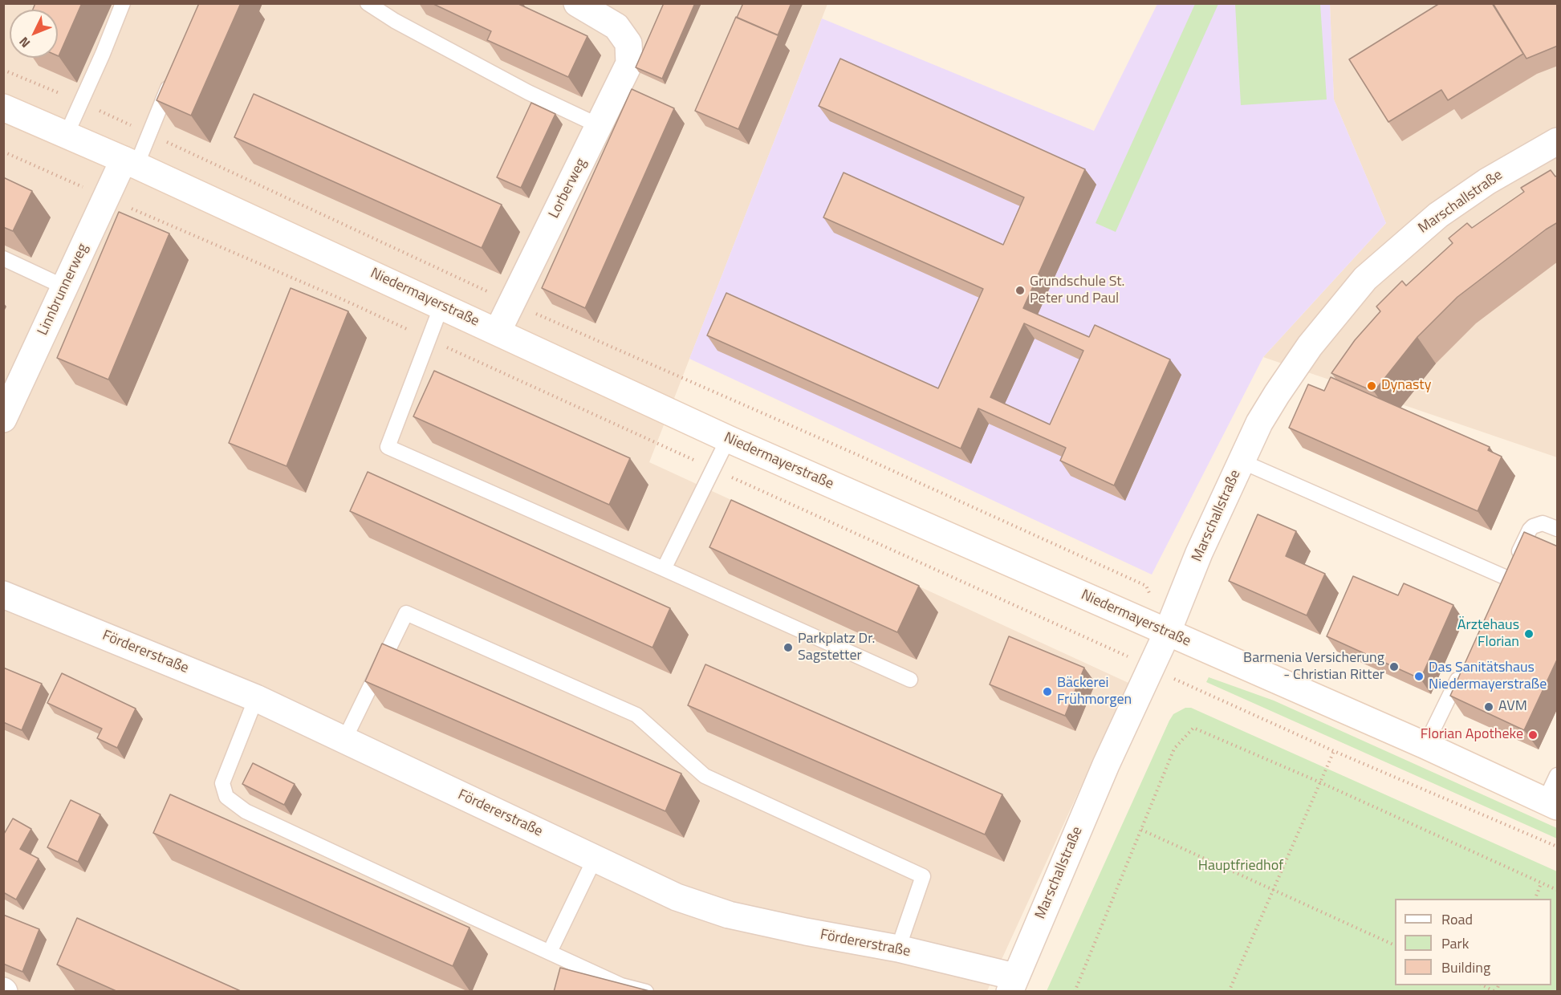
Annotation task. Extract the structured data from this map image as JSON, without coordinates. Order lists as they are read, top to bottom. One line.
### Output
{"streets":{"street":["Lorberweg","Marschallstraße","Linnbrunnerweg","Niedermayerstraße","Fördererstraße"]},"crossings":[["Lorberweg","Niedermayerstraße"],["Marschallstraße","Niedermayerstraße"],["Marschallstraße","Fördererstraße"],["Linnbrunnerweg","Niedermayerstraße"]],"parks":["Hauptfriedhof"],"places":["Grundschule St. Peter und Paul","Dynasty","Ärztehaus Florian","Parkplatz Dr. Sagstetter","Barmenia Versicherung - Christian Ritter","Das Sanitätshaus Niedermayerstraße","Bäckerei Frühmorgen","AVM","Florian Apotheke"],"legend":["Road","Park","Building"],"north":"bottom left"}
